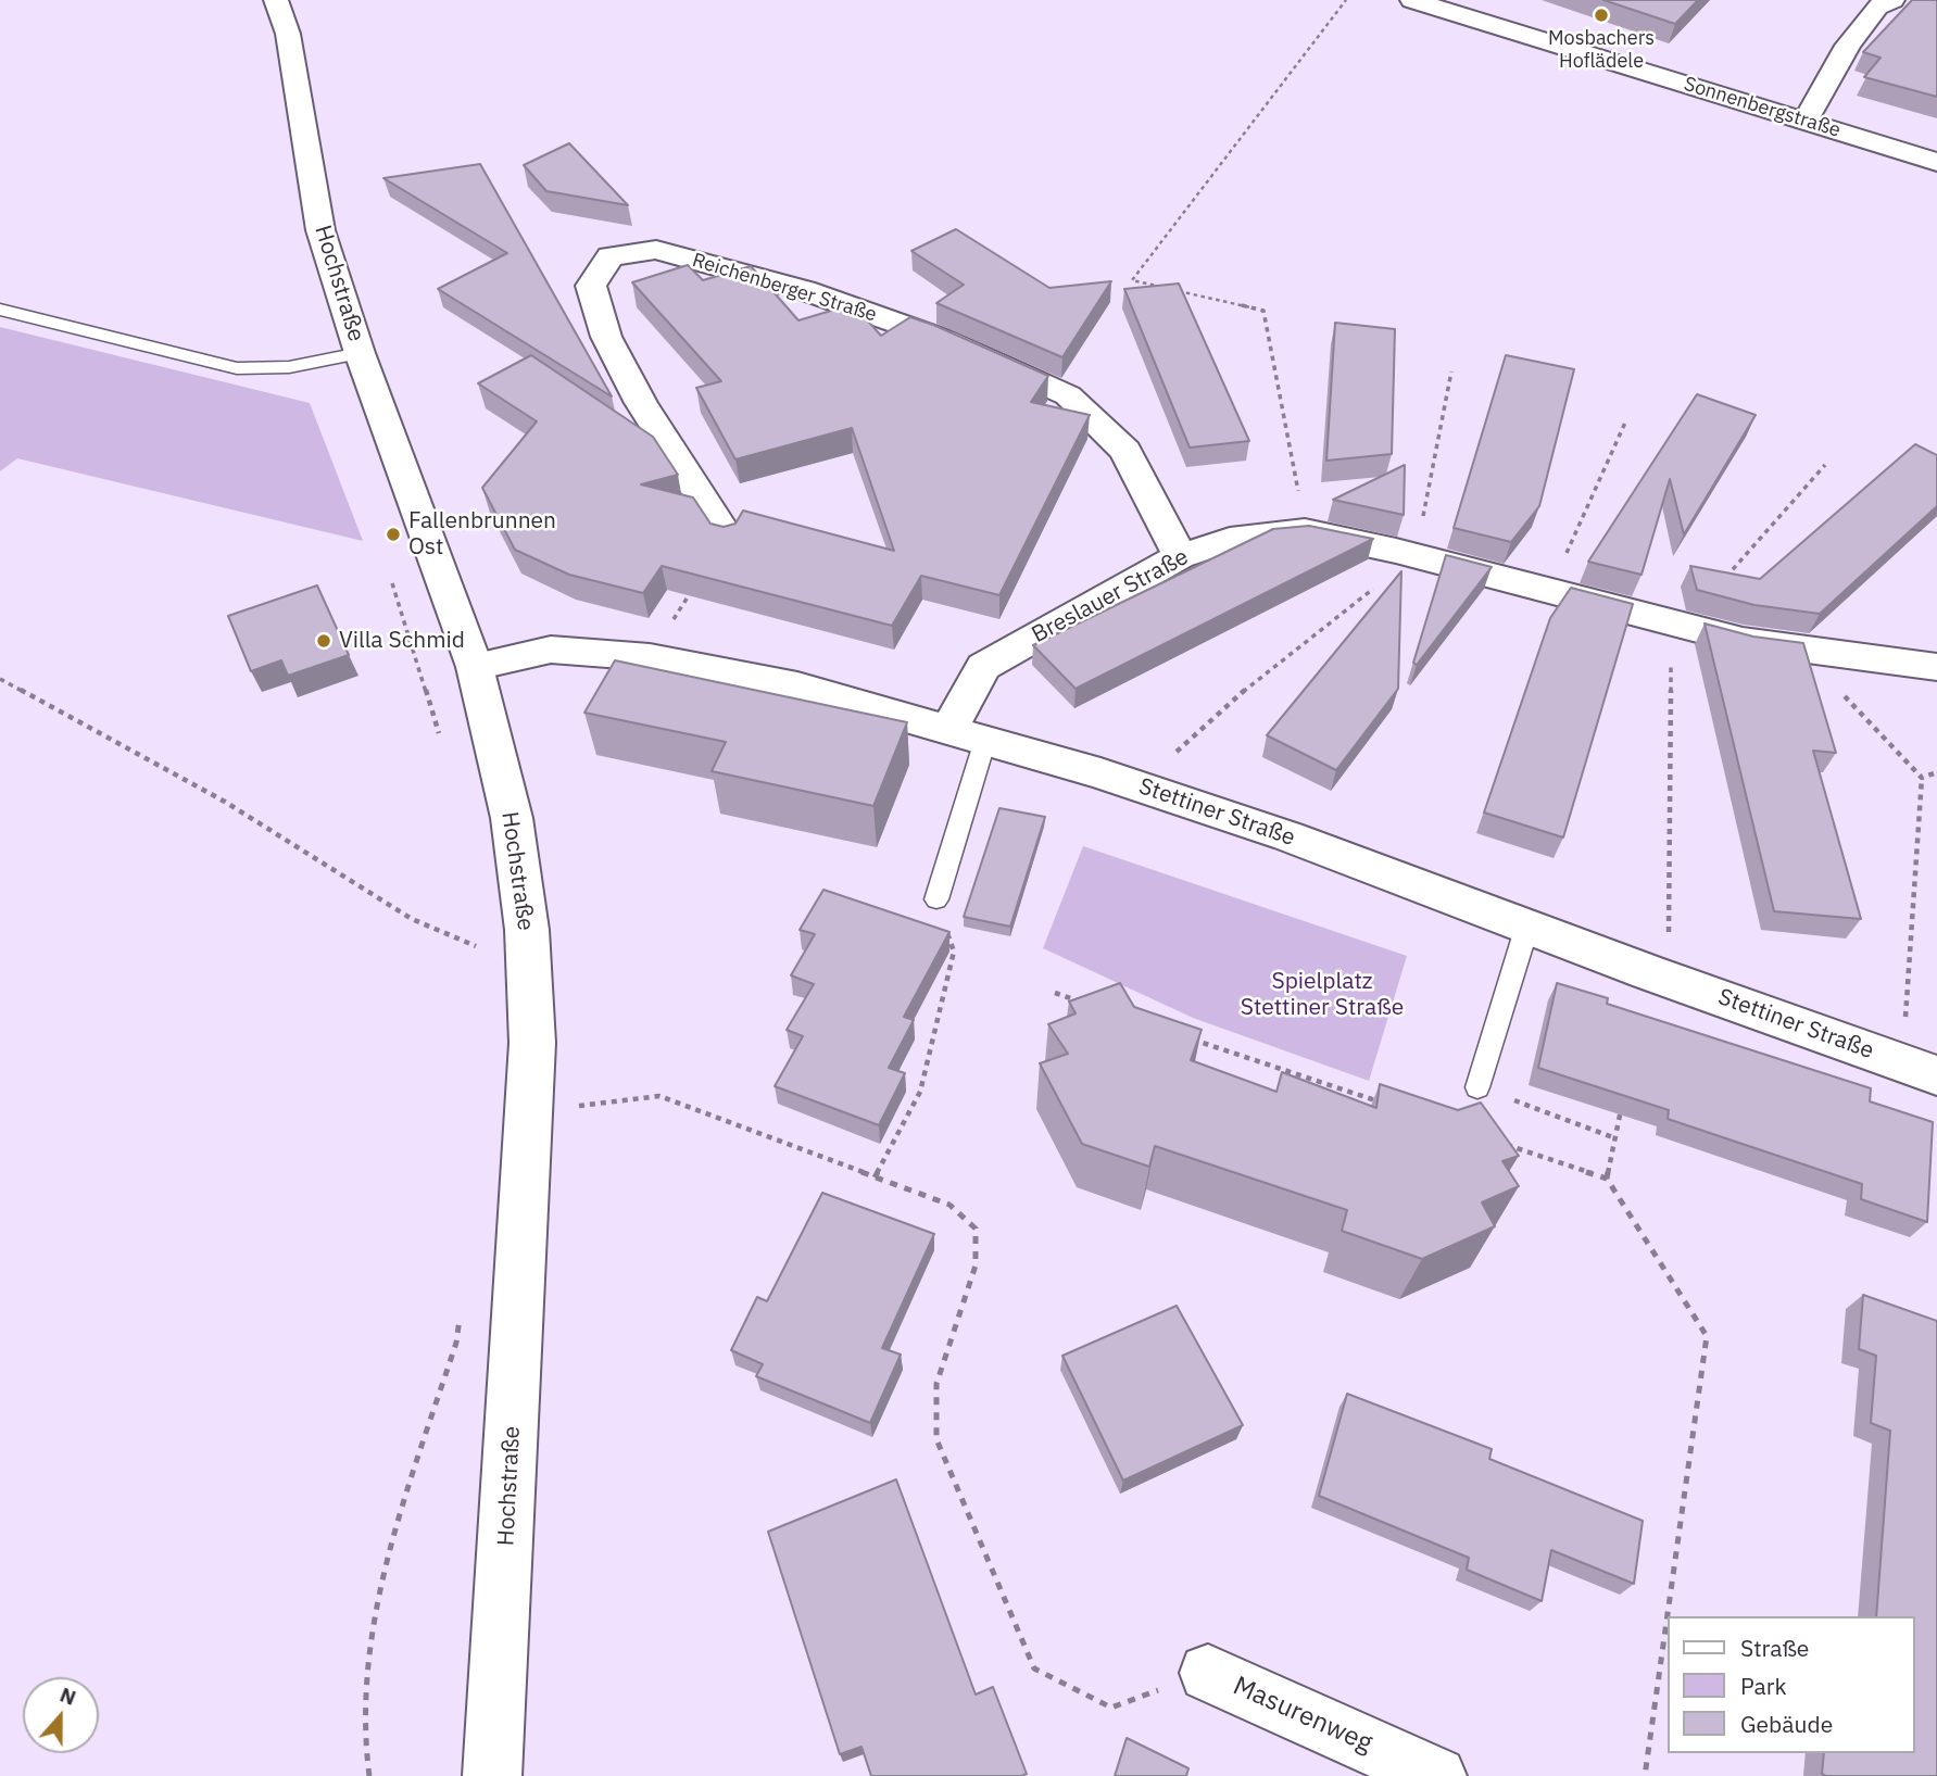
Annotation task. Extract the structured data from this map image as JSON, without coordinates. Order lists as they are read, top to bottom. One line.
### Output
{"streets":{"street":["Sonnenbergstraße","Hochstraße","Reichenberger Straße","Breslauer Straße","Stettiner Straße","Masurenweg"]},"crossings":[["Hochstraße","Stettiner Straße"],["Reichenberger Straße","Breslauer Straße"],["Breslauer Straße","Stettiner Straße"]],"parks":["Spielplatz Stettiner Straße"],"places":["Mosbachers Hoflädele","Fallenbrunnen Ost","Villa Schmid"],"legend":["Straße","Park","Gebäude"],"north":"top"}
